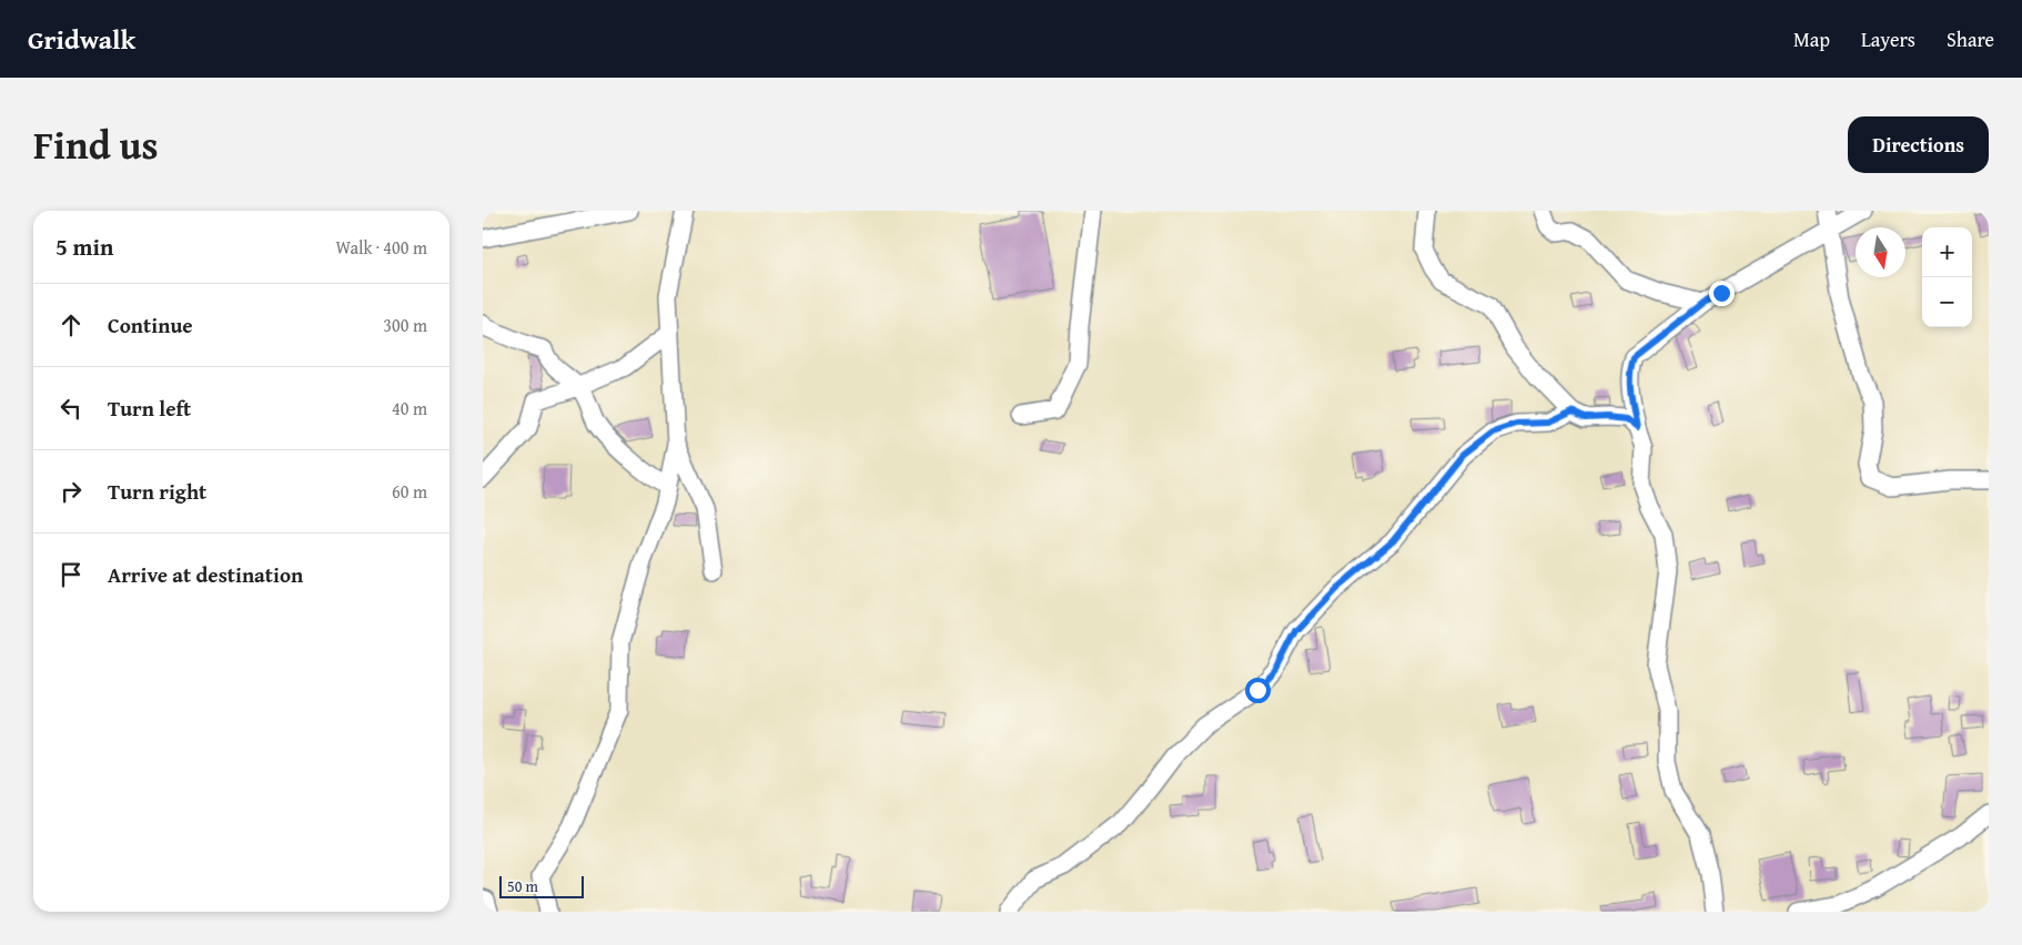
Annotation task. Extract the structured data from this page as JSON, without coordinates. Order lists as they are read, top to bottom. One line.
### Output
{"scale_bar":"50 m","north":"bottom","page":{"header":"Gridwalk","nav":["Map","Layers","Share"],"title":"Find us","buttons":"Directions","heading":["5 min","Walk · 400 m"],"map_buttons":["+","−"],"list":[["Continue","300 m"],["Turn left","40 m"],["Turn right","60 m"],"Arrive at destination"],"scale":"50 m"}}
